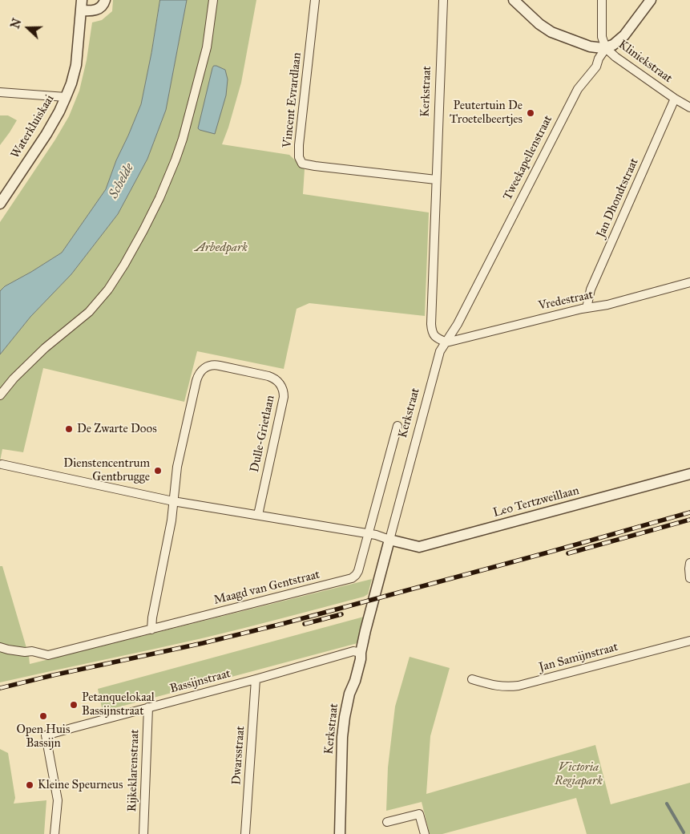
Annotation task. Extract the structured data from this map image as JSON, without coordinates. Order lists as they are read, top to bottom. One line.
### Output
{"streets":{"street":["Kliniekstraat","Kerkstraat","Vincent Evrardlaan","Waterkluiskaai","Tweekapellenstraat","Jan Dhondtstraat","Vredestraat","Dulle-Grietlaan","Leo Tertzweillaan","Maagd van Gentstraat","Jan Samijnstraat","Bassijnstraat","Dwarsstraat","Rijkeklarenstraat"]},"crossings":[["Kliniekstraat","Tweekapellenstraat"],["Kliniekstraat","Jan Dhondtstraat"],["Kerkstraat","Vincent Evrardlaan"],["Kerkstraat","Tweekapellenstraat"],["Kerkstraat","Vredestraat"],["Kerkstraat","Leo Tertzweillaan"],["Kerkstraat","Bassijnstraat"],["Tweekapellenstraat","Vredestraat"],["Jan Dhondtstraat","Vredestraat"],["Bassijnstraat","Dwarsstraat"],["Bassijnstraat","Rijkeklarenstraat"]],"water":["Schelde"],"parks":["Arbedpark","Victoria Regiapark"],"places":["Peutertuin De Troetelbeertjes","De Zwarte Doos","Dienstencentrum Gentbrugge","Petanquelokaal Bassijnstraat","Open Huis Bassijn","Kleine Speurneus"],"north":"left"}
